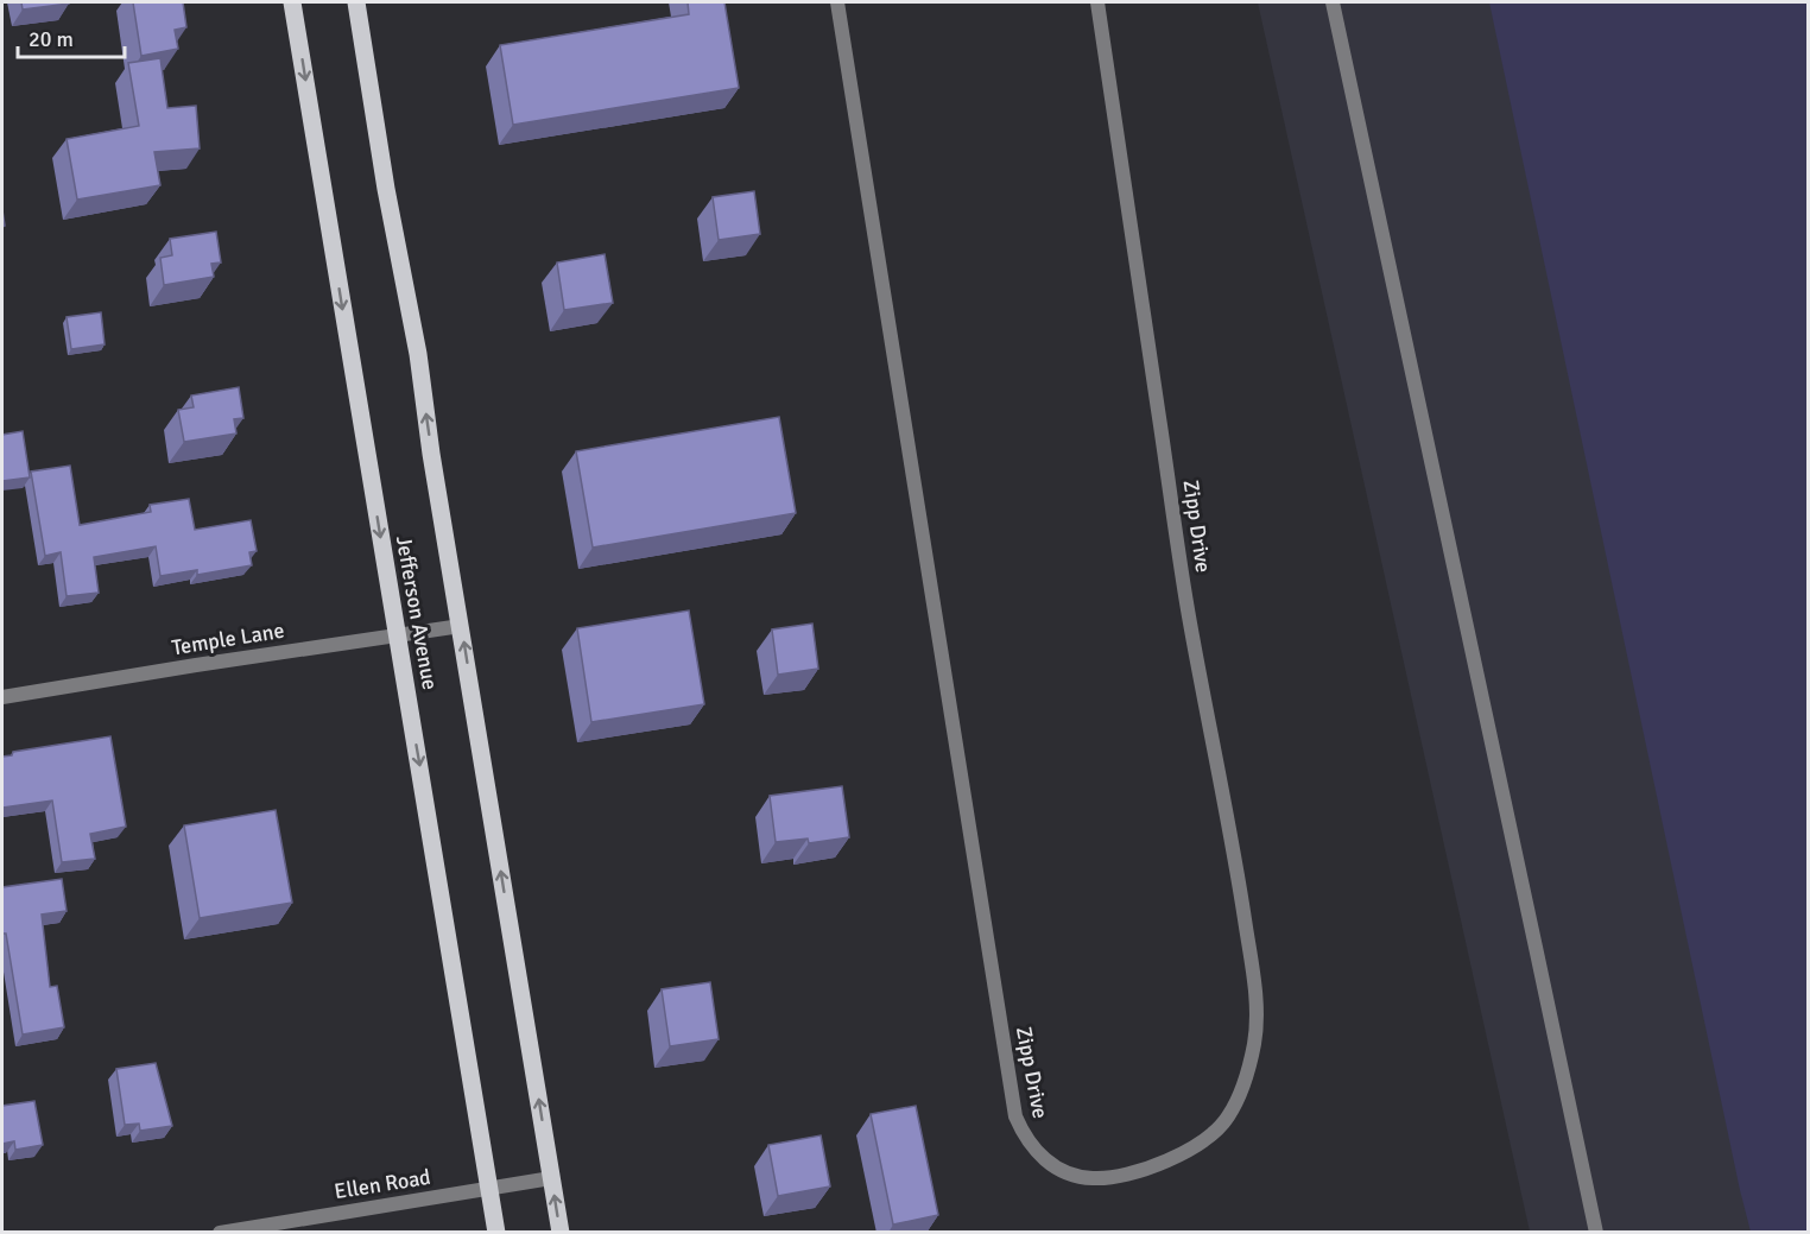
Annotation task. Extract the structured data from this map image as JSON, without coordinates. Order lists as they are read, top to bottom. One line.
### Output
{"streets":{"main road":["Jefferson Avenue"],"street":["Zipp Drive","Temple Lane","Ellen Road"]},"crossings":[["Jefferson Avenue","Temple Lane"],["Jefferson Avenue","Ellen Road"]],"scale_bar":"20 m"}
